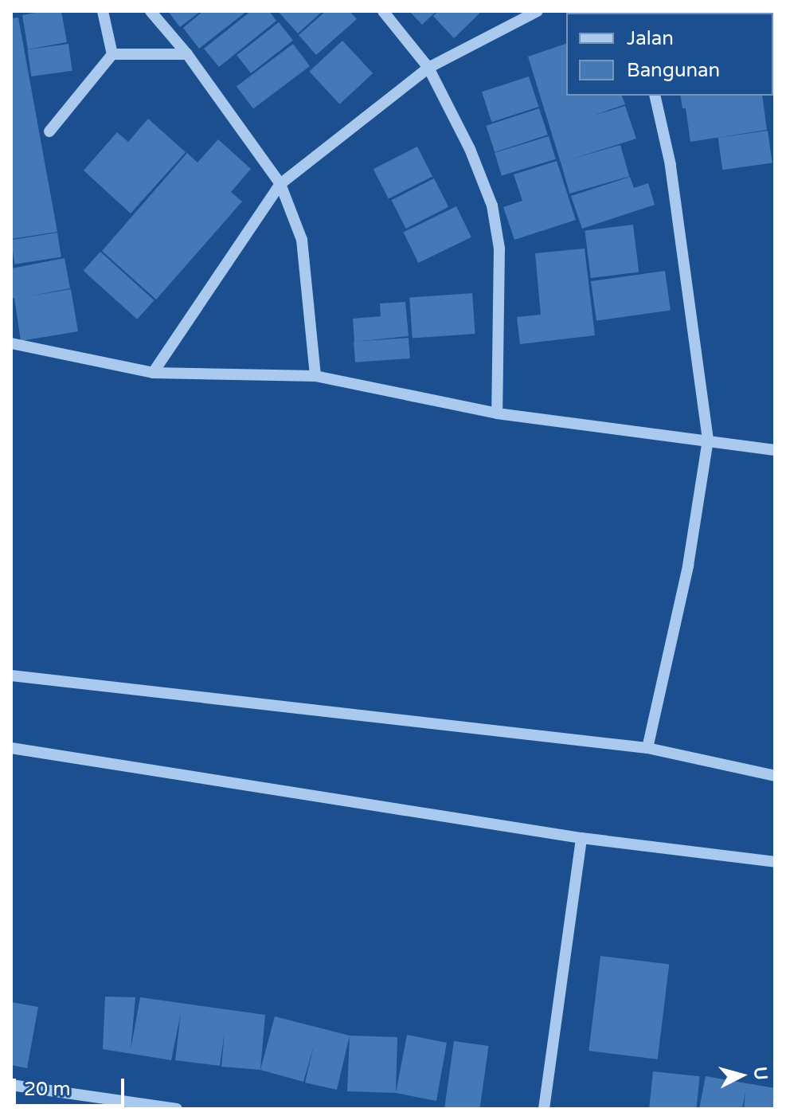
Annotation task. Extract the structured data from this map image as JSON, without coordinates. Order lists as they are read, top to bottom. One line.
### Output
{"legend":["Jalan","Bangunan"],"scale_bar":"20 m","north":"right"}
